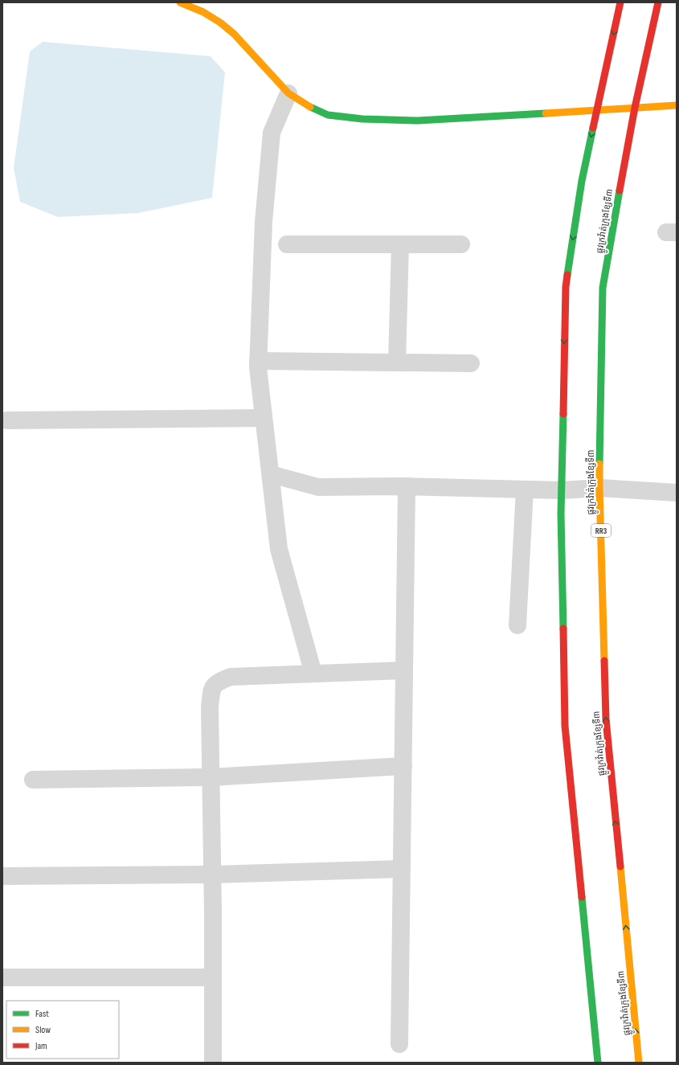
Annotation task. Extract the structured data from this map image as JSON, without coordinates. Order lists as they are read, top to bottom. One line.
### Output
{"streets":{"main road":["ផ្លូវក្រវ៉ាត់ក្រុងខ្សែទី៣","RR3"]},"legend":["Fast","Slow","Jam"]}
